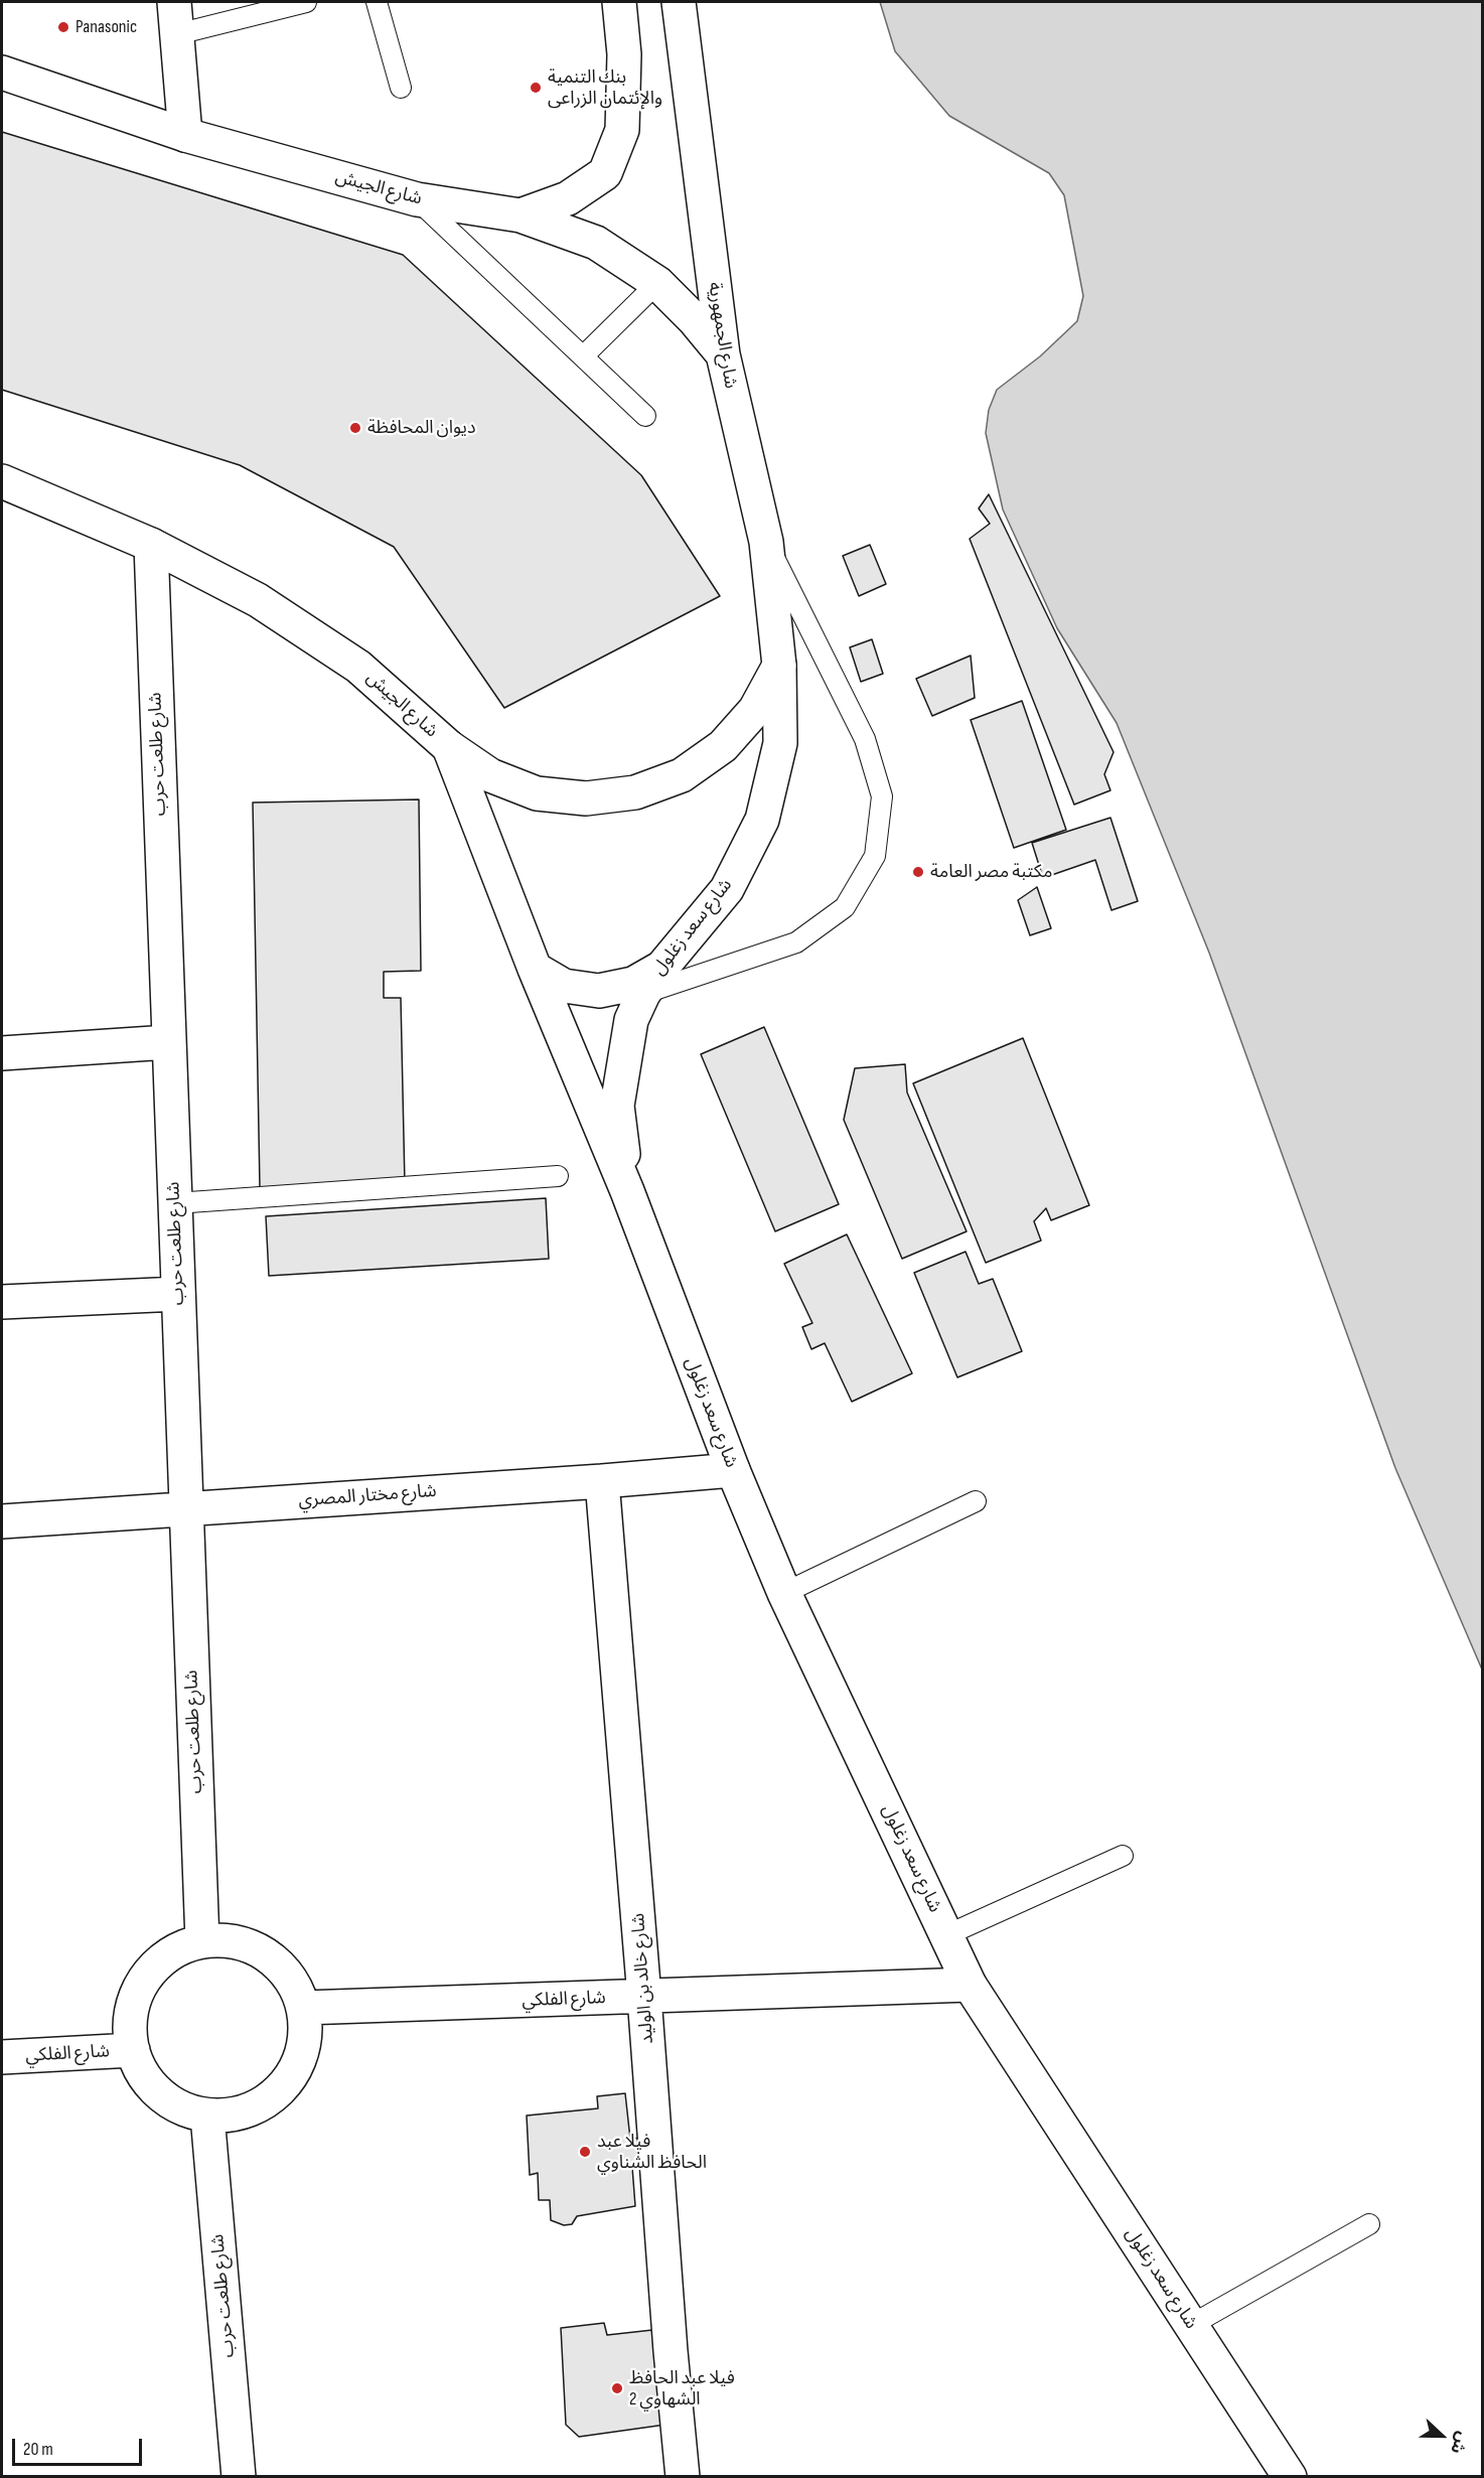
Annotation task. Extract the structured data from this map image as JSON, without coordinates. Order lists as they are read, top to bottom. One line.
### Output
{"streets":{"main road":["شارع الجيش","شارع الجمهورية","شارع طلعت حرب","شارع سعد زغلول","شارع مختار المصري","شارع خالد بن الوليد","شارع الفلكي"]},"crossings":[["شارع الجيش","شارع الجمهورية"],["شارع الجيش","شارع طلعت حرب"],["شارع الجيش","شارع سعد زغلول"],["شارع الجمهورية","شارع سعد زغلول"],["شارع طلعت حرب","شارع مختار المصري"],["شارع طلعت حرب","شارع الفلكي"],["شارع سعد زغلول","شارع مختار المصري"],["شارع سعد زغلول","شارع الفلكي"],["شارع مختار المصري","شارع خالد بن الوليد"],["شارع خالد بن الوليد","شارع الفلكي"]],"places":["Panasonic","بنك التنمية والإئتمان الزراعى","ديوان المحافظة","مكتبة مصر العامة","فيلا عبد الحافظ الشناوي","فيلا عبد الحافظ الشهاوي 2"],"scale_bar":"20 m","north":"right"}
